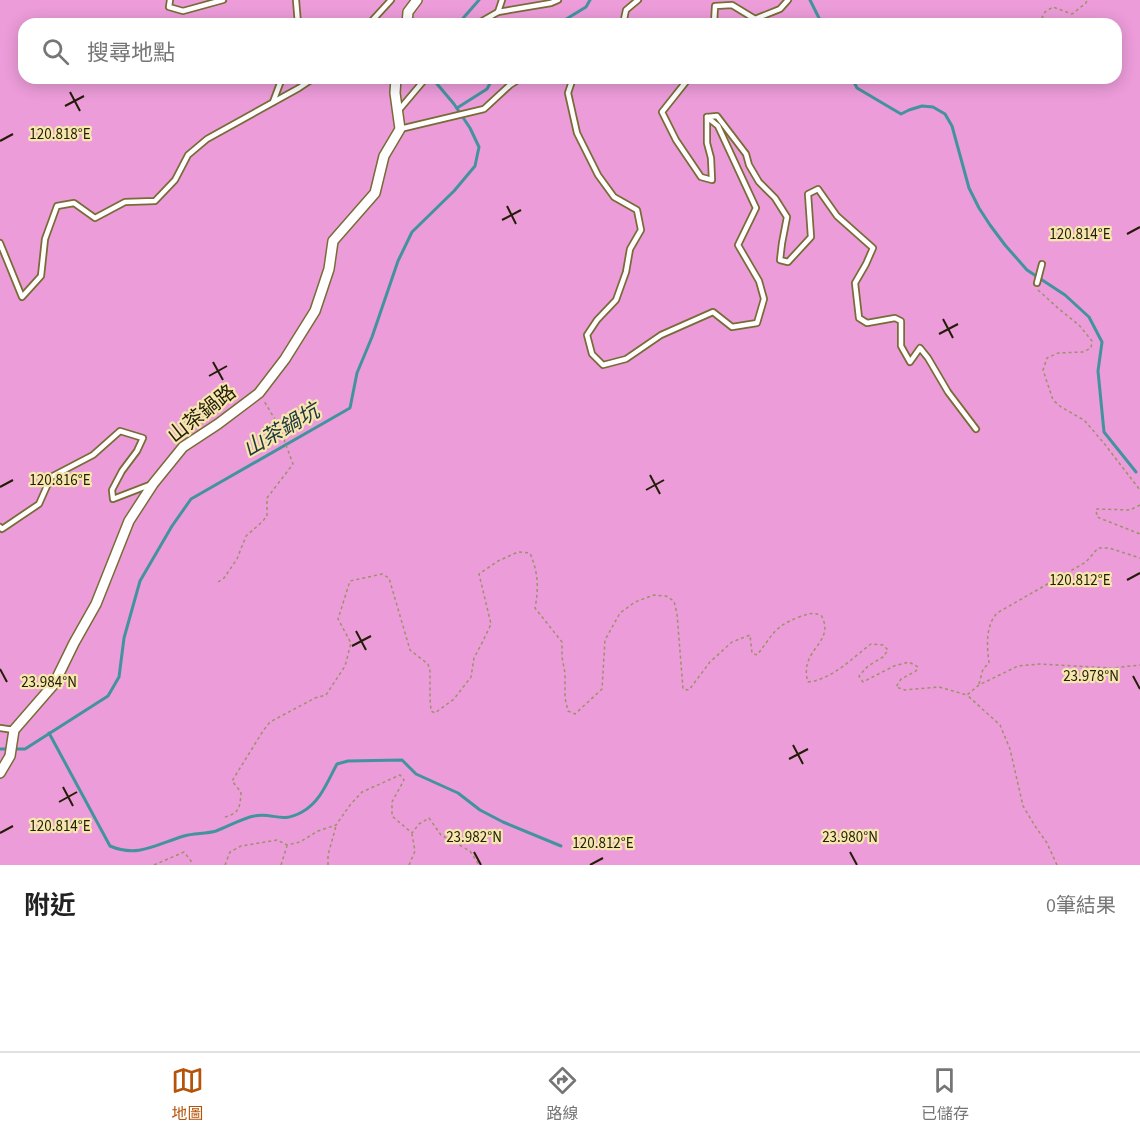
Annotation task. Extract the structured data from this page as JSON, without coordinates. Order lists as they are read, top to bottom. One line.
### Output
{"streets":{"street":["山茶鍋路"]},"water":["山茶鍋坑"],"page":{"search":"搜尋地點","heading":["附近","0筆結果"],"nav":["地圖","路線","已儲存"]},"coordinates":["120.818°E","120.814°E","120.816°E","120.812°E","23.978°N","23.984°N","23.982°N","23.980°N"]}
